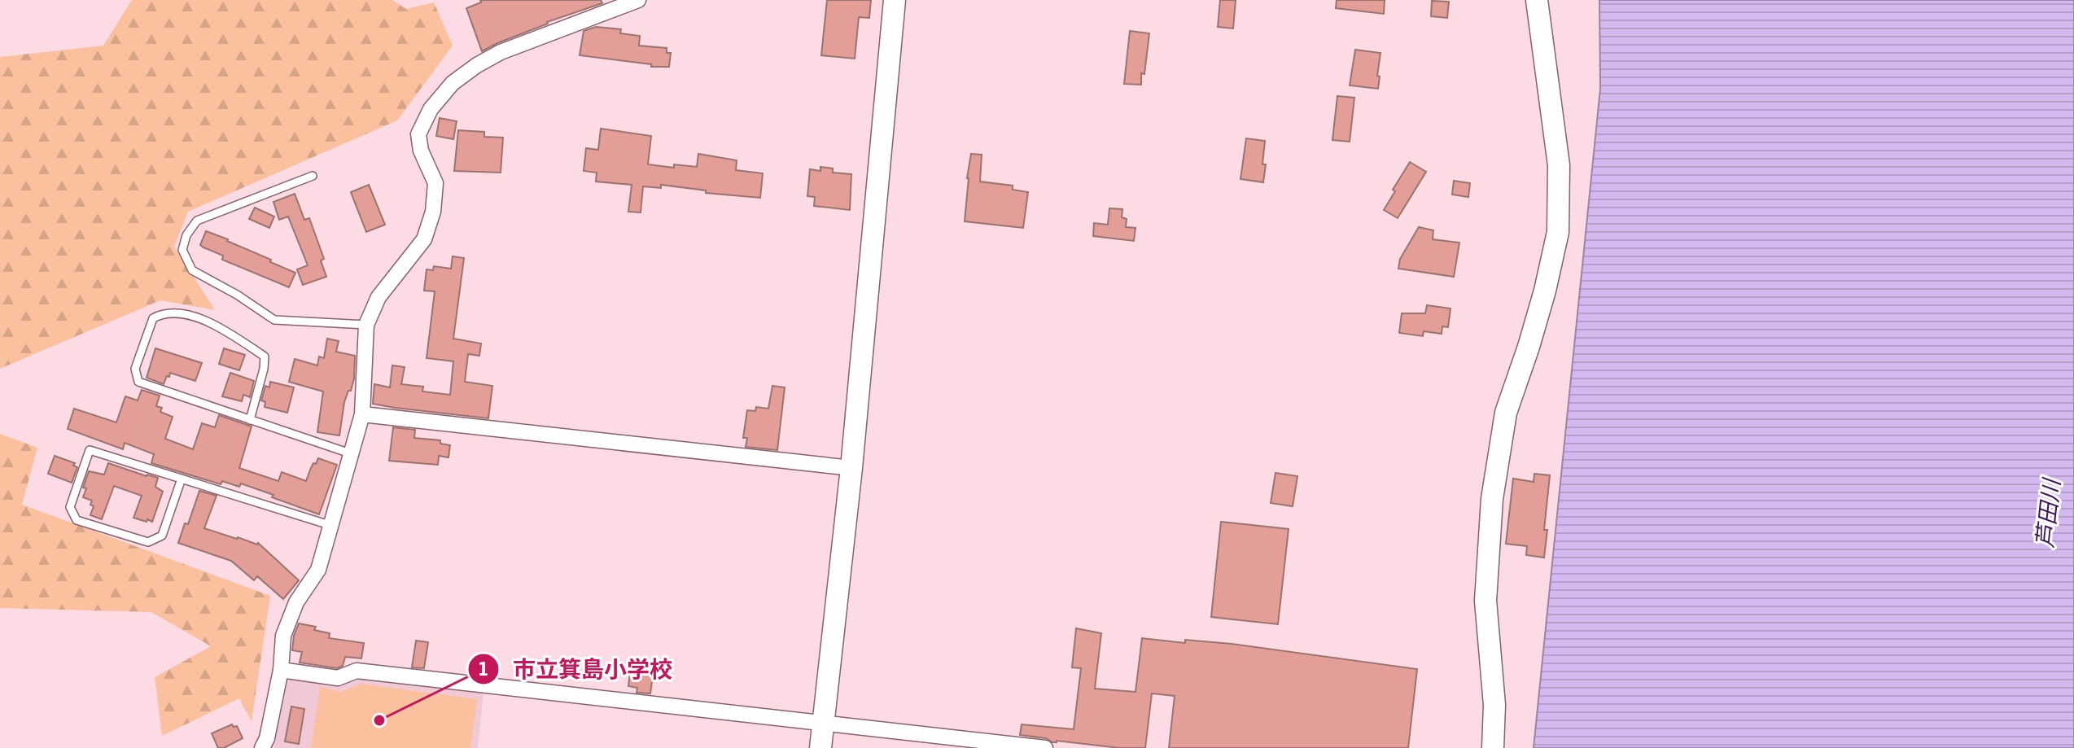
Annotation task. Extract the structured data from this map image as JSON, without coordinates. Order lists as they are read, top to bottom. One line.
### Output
{"water":["芦田川"],"places":["市立箕島小学校"]}
